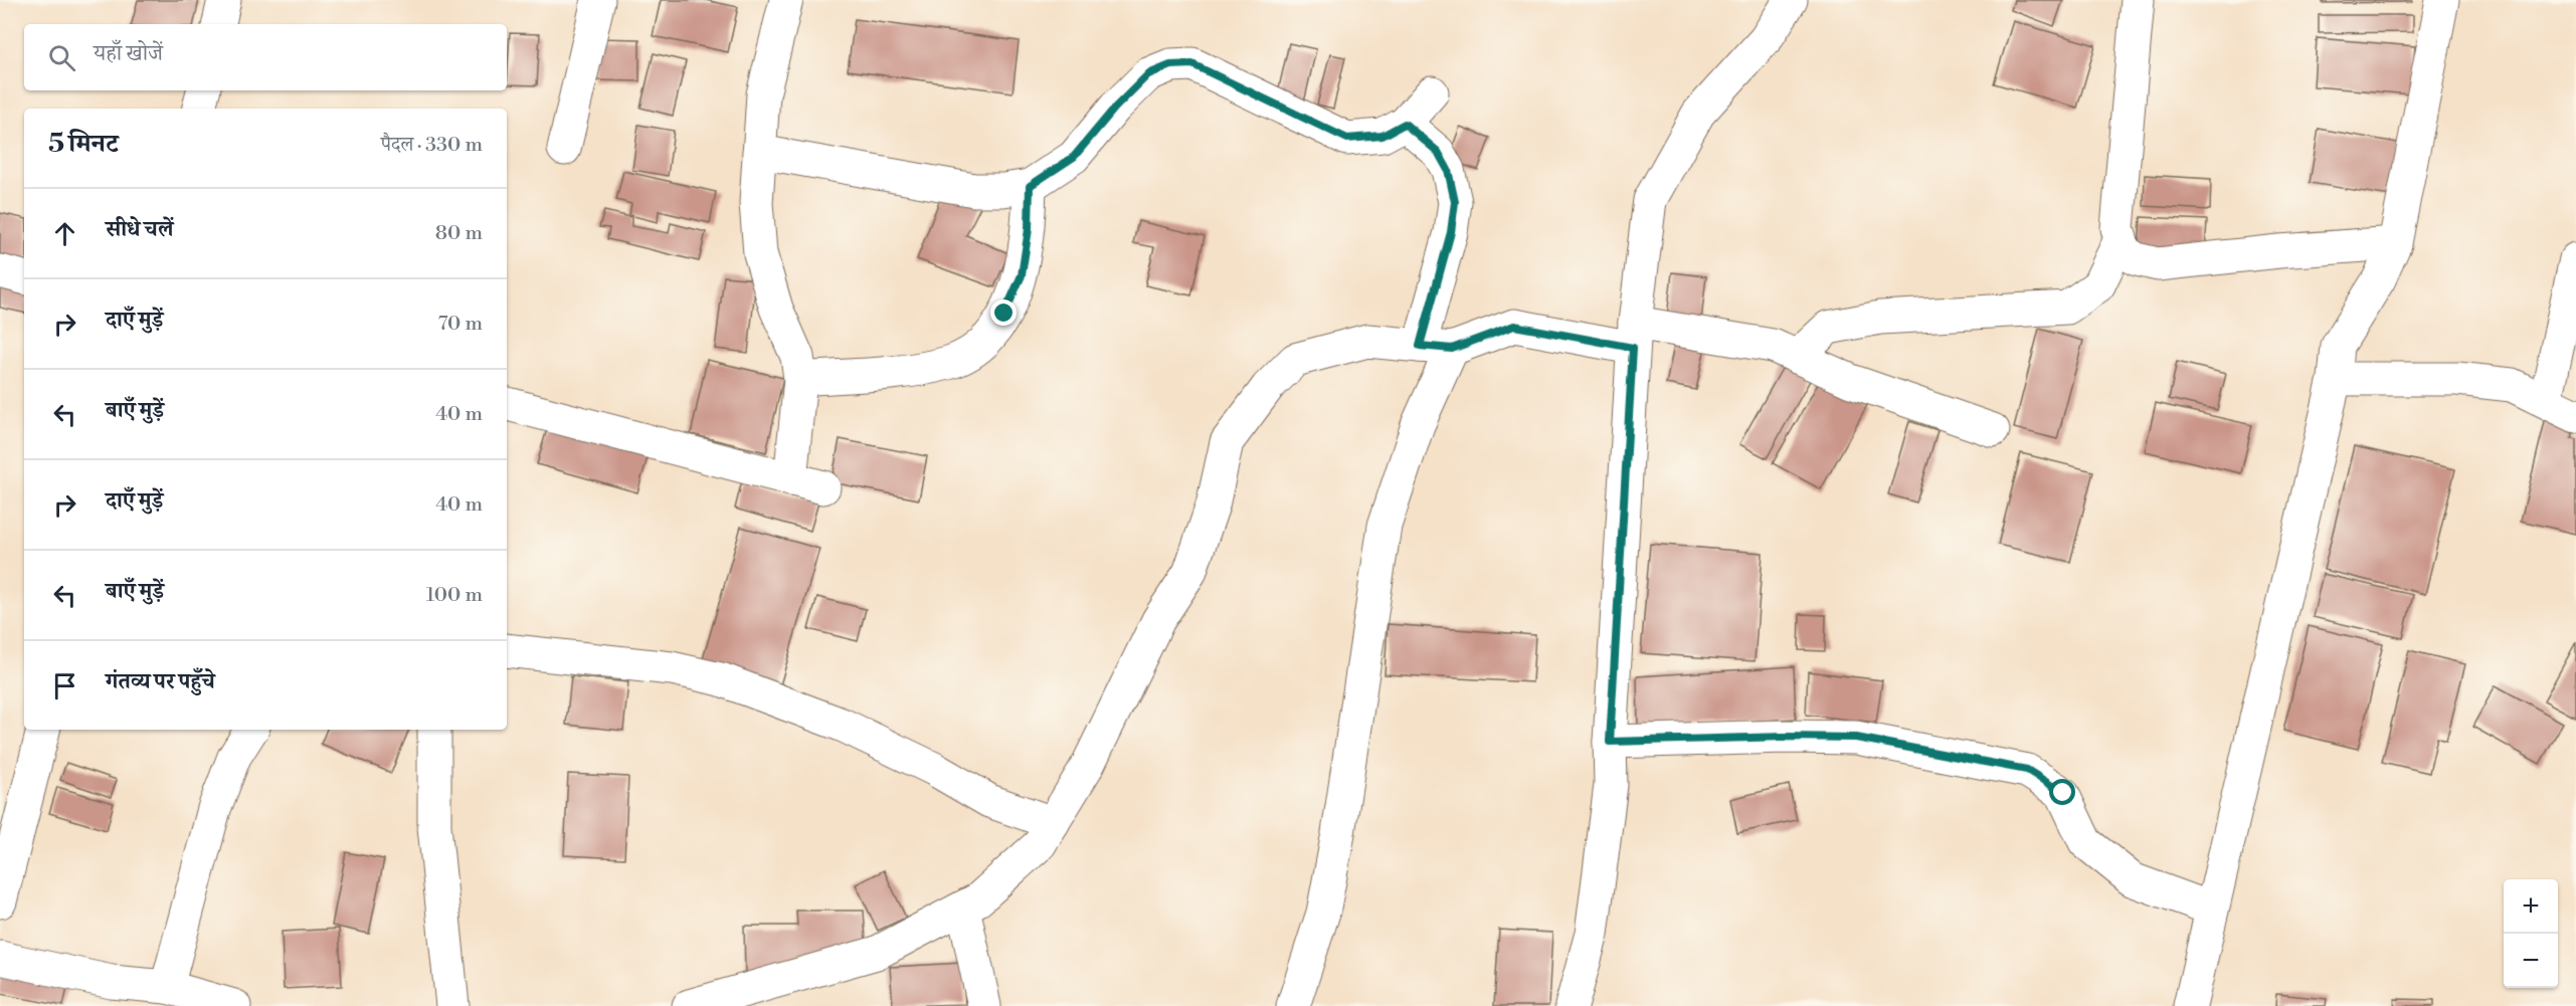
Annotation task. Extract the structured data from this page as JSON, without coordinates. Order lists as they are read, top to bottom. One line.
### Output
{"page":{"search":"यहाँ खोजें","heading":["5 मिनट","पैदल · 330 m"],"list":[["सीधे चलें","80 m"],["दाएँ मुड़ें","70 m"],["बाएँ मुड़ें","40 m"],["दाएँ मुड़ें","40 m"],["बाएँ मुड़ें","100 m"],"गंतव्य पर पहुँचे"],"map_buttons":["+","−"]}}
